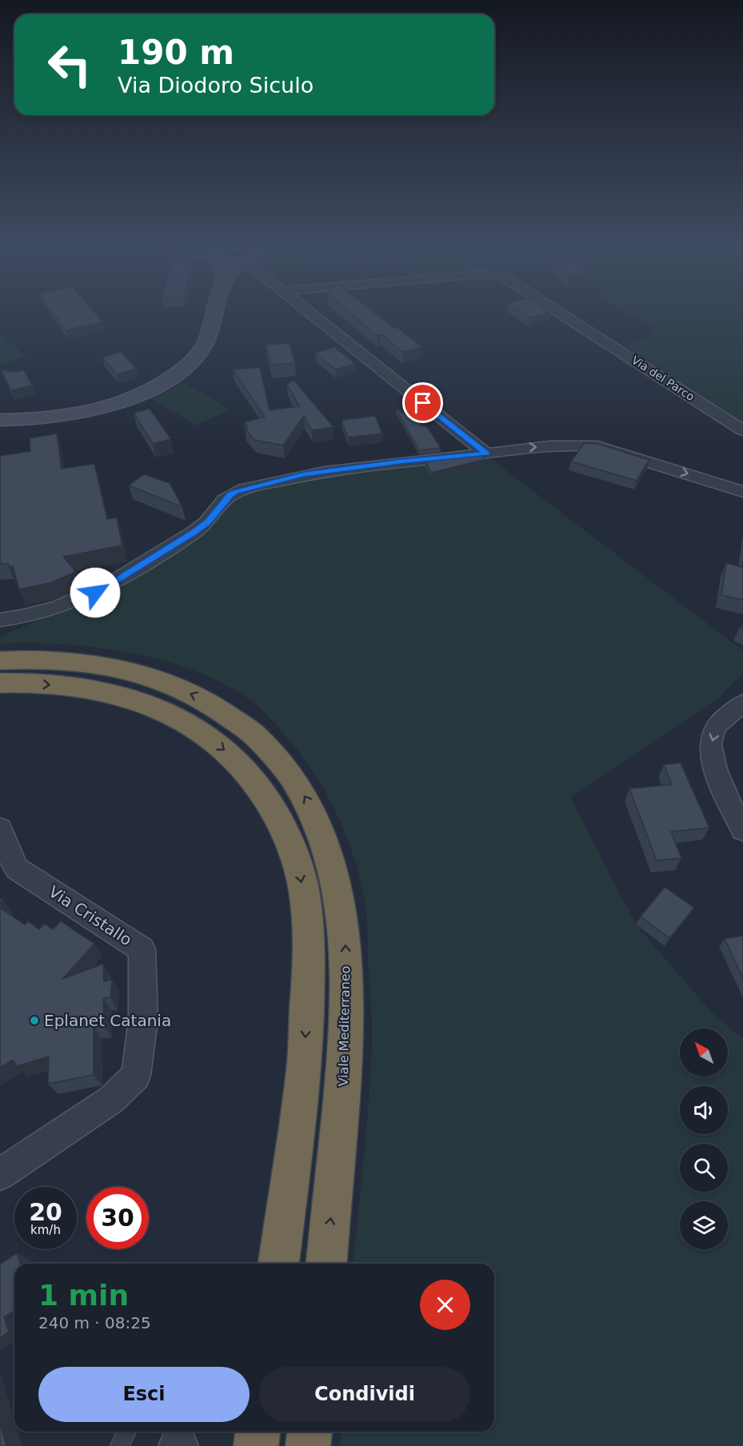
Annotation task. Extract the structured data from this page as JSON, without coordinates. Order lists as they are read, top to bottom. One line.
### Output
{"streets":{"highway":["Viale Mediterraneo"],"street":["Via del Parco","Via Cristallo"]},"one_way":["Viale Mediterraneo"],"places":["Eplanet Catania"],"north":"top left","page":{"turn":["190 m","Via Diodoro Siculo"],"speed":"20 km/h","limit":"30","heading":["1 min","240 m · 08:25"],"buttons":["Esci","Condividi"]}}
